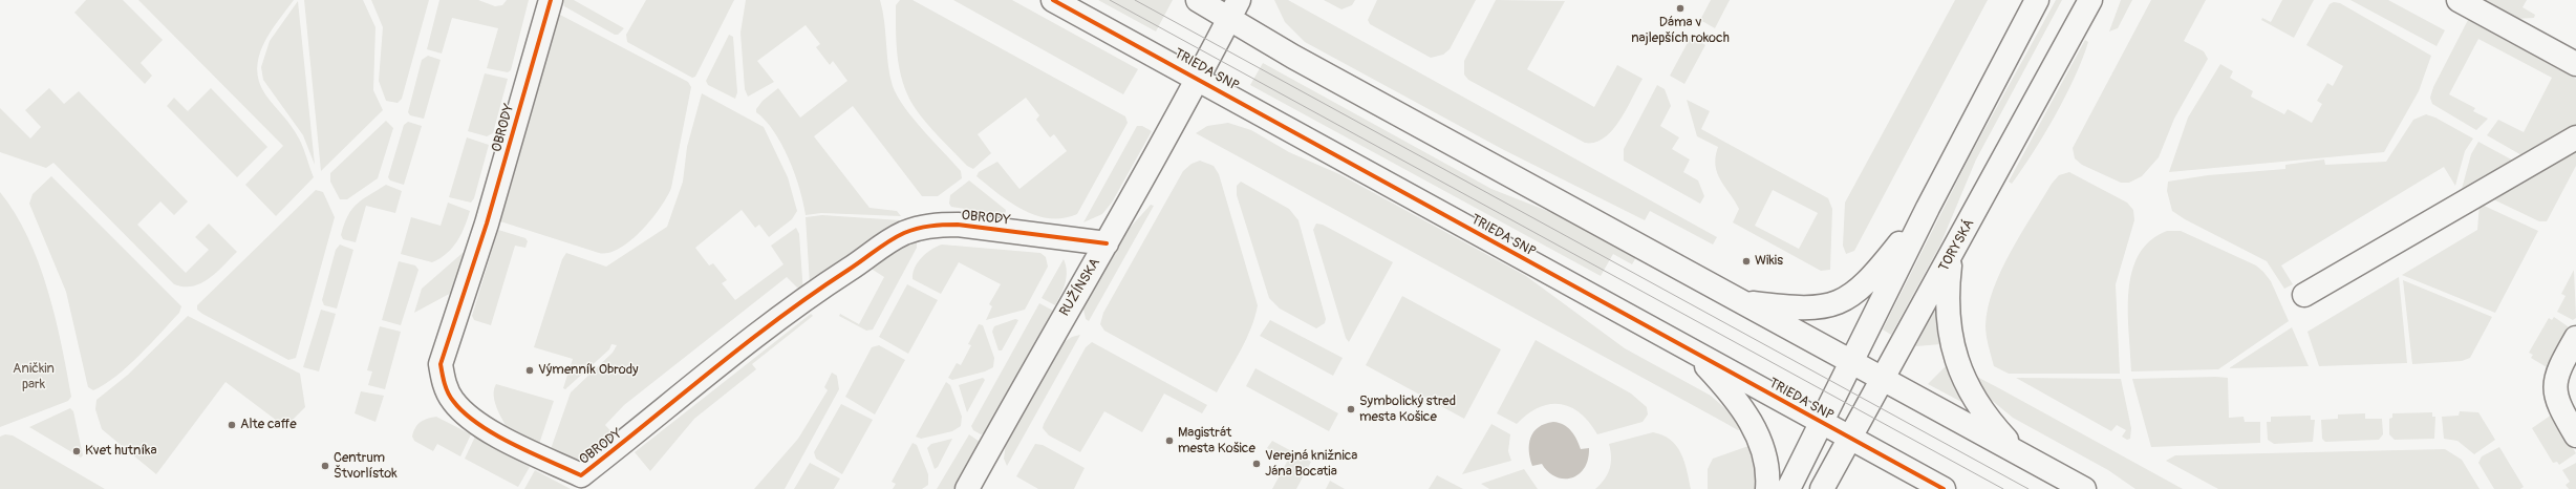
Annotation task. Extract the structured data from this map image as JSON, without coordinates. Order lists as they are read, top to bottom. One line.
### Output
{"streets":{"street":["TRIEDA SNP","OBRODY","TORYSKÁ","RUŽÍNSKA"]},"crossings":[["TRIEDA SNP","TORYSKÁ"],["TRIEDA SNP","RUŽÍNSKA"],["OBRODY","RUŽÍNSKA"]],"parks":["Aničkin park"],"places":["Dáma v najlepších rokoch","Wikis","Výmenník Obrody","Symbolický stred mesta Košice","Alte caffe","Magistrát mesta Košice","Kvet hutníka","Verejná knižnica Jána Bocatia","Centrum Štvorlístok"]}
